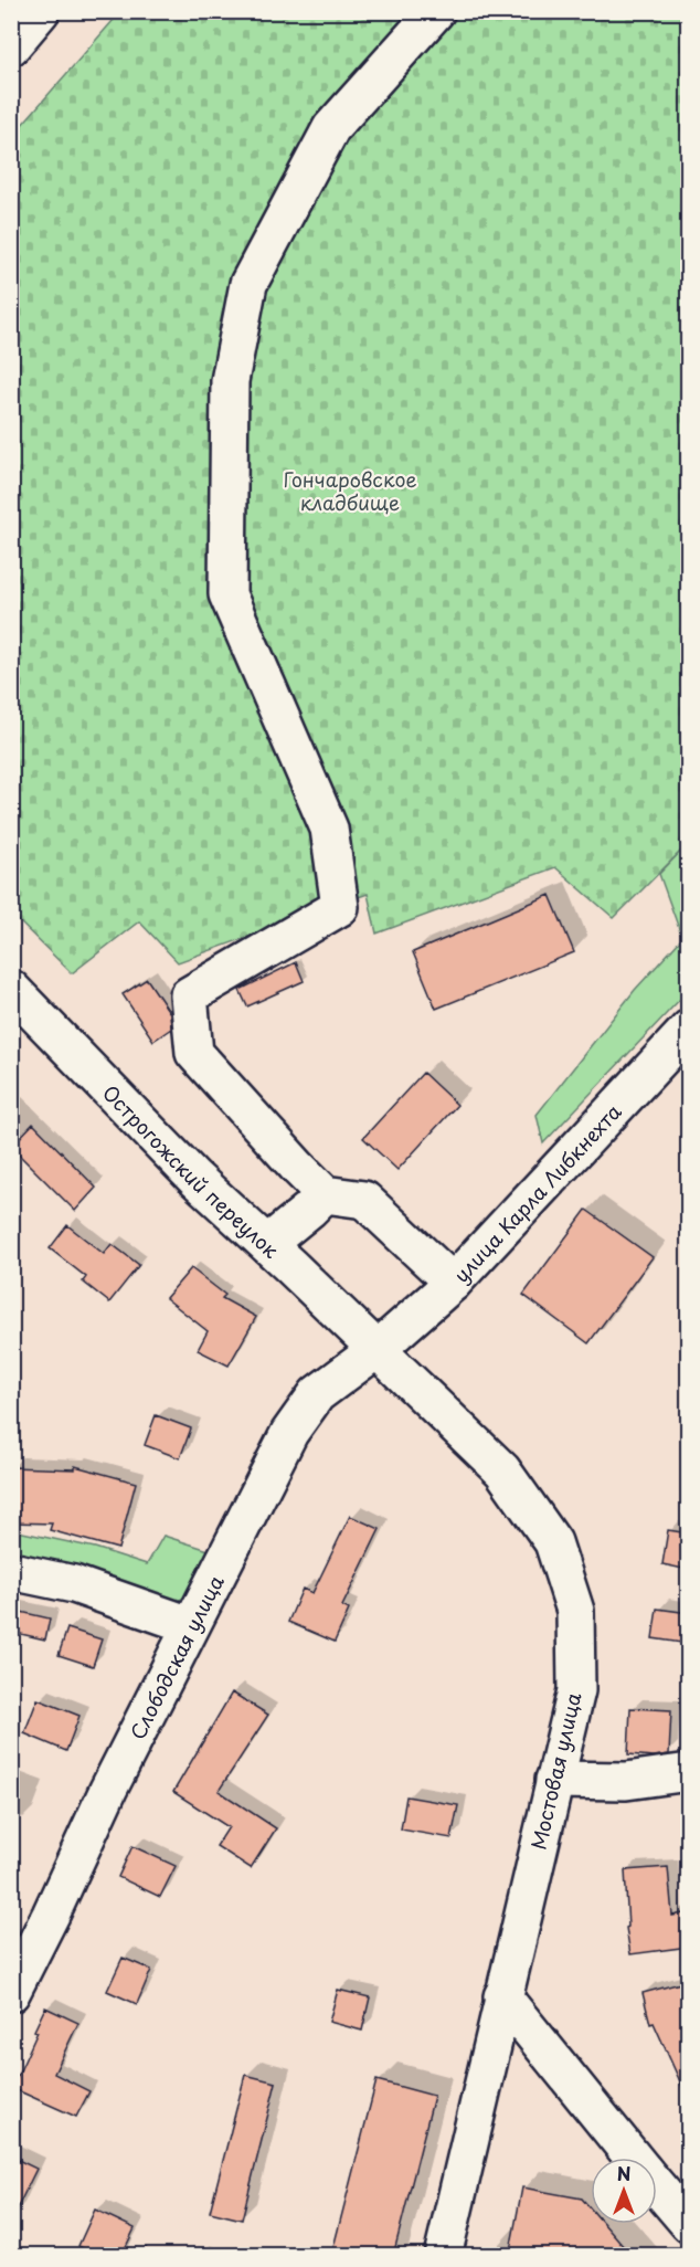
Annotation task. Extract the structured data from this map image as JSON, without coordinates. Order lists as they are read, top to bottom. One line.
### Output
{"streets":{"street":["Острогожский переулок","улица Карла Либкнехта","Слободская улица","Мостовая улица"]},"crossings":[["Острогожский переулок","улица Карла Либкнехта"],["Острогожский переулок","Слободская улица"],["Острогожский переулок","Мостовая улица"],["улица Карла Либкнехта","Слободская улица"],["улица Карла Либкнехта","Мостовая улица"],["Слободская улица","Мостовая улица"]],"parks":["Гончаровское кладбище"],"north":"top"}
